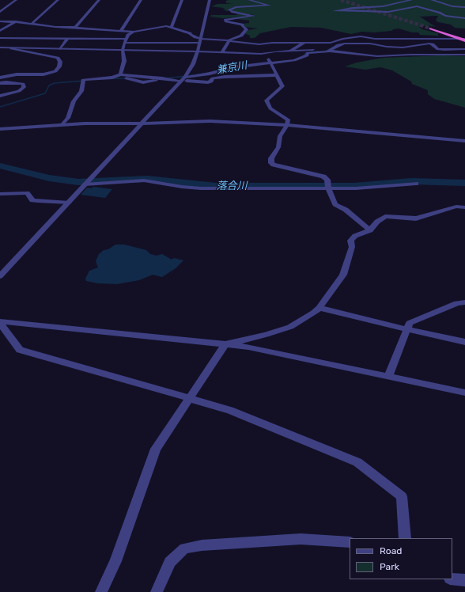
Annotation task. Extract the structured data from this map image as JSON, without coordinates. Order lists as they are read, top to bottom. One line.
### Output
{"water":["兼京川","落合川"],"legend":["Road","Park"]}
